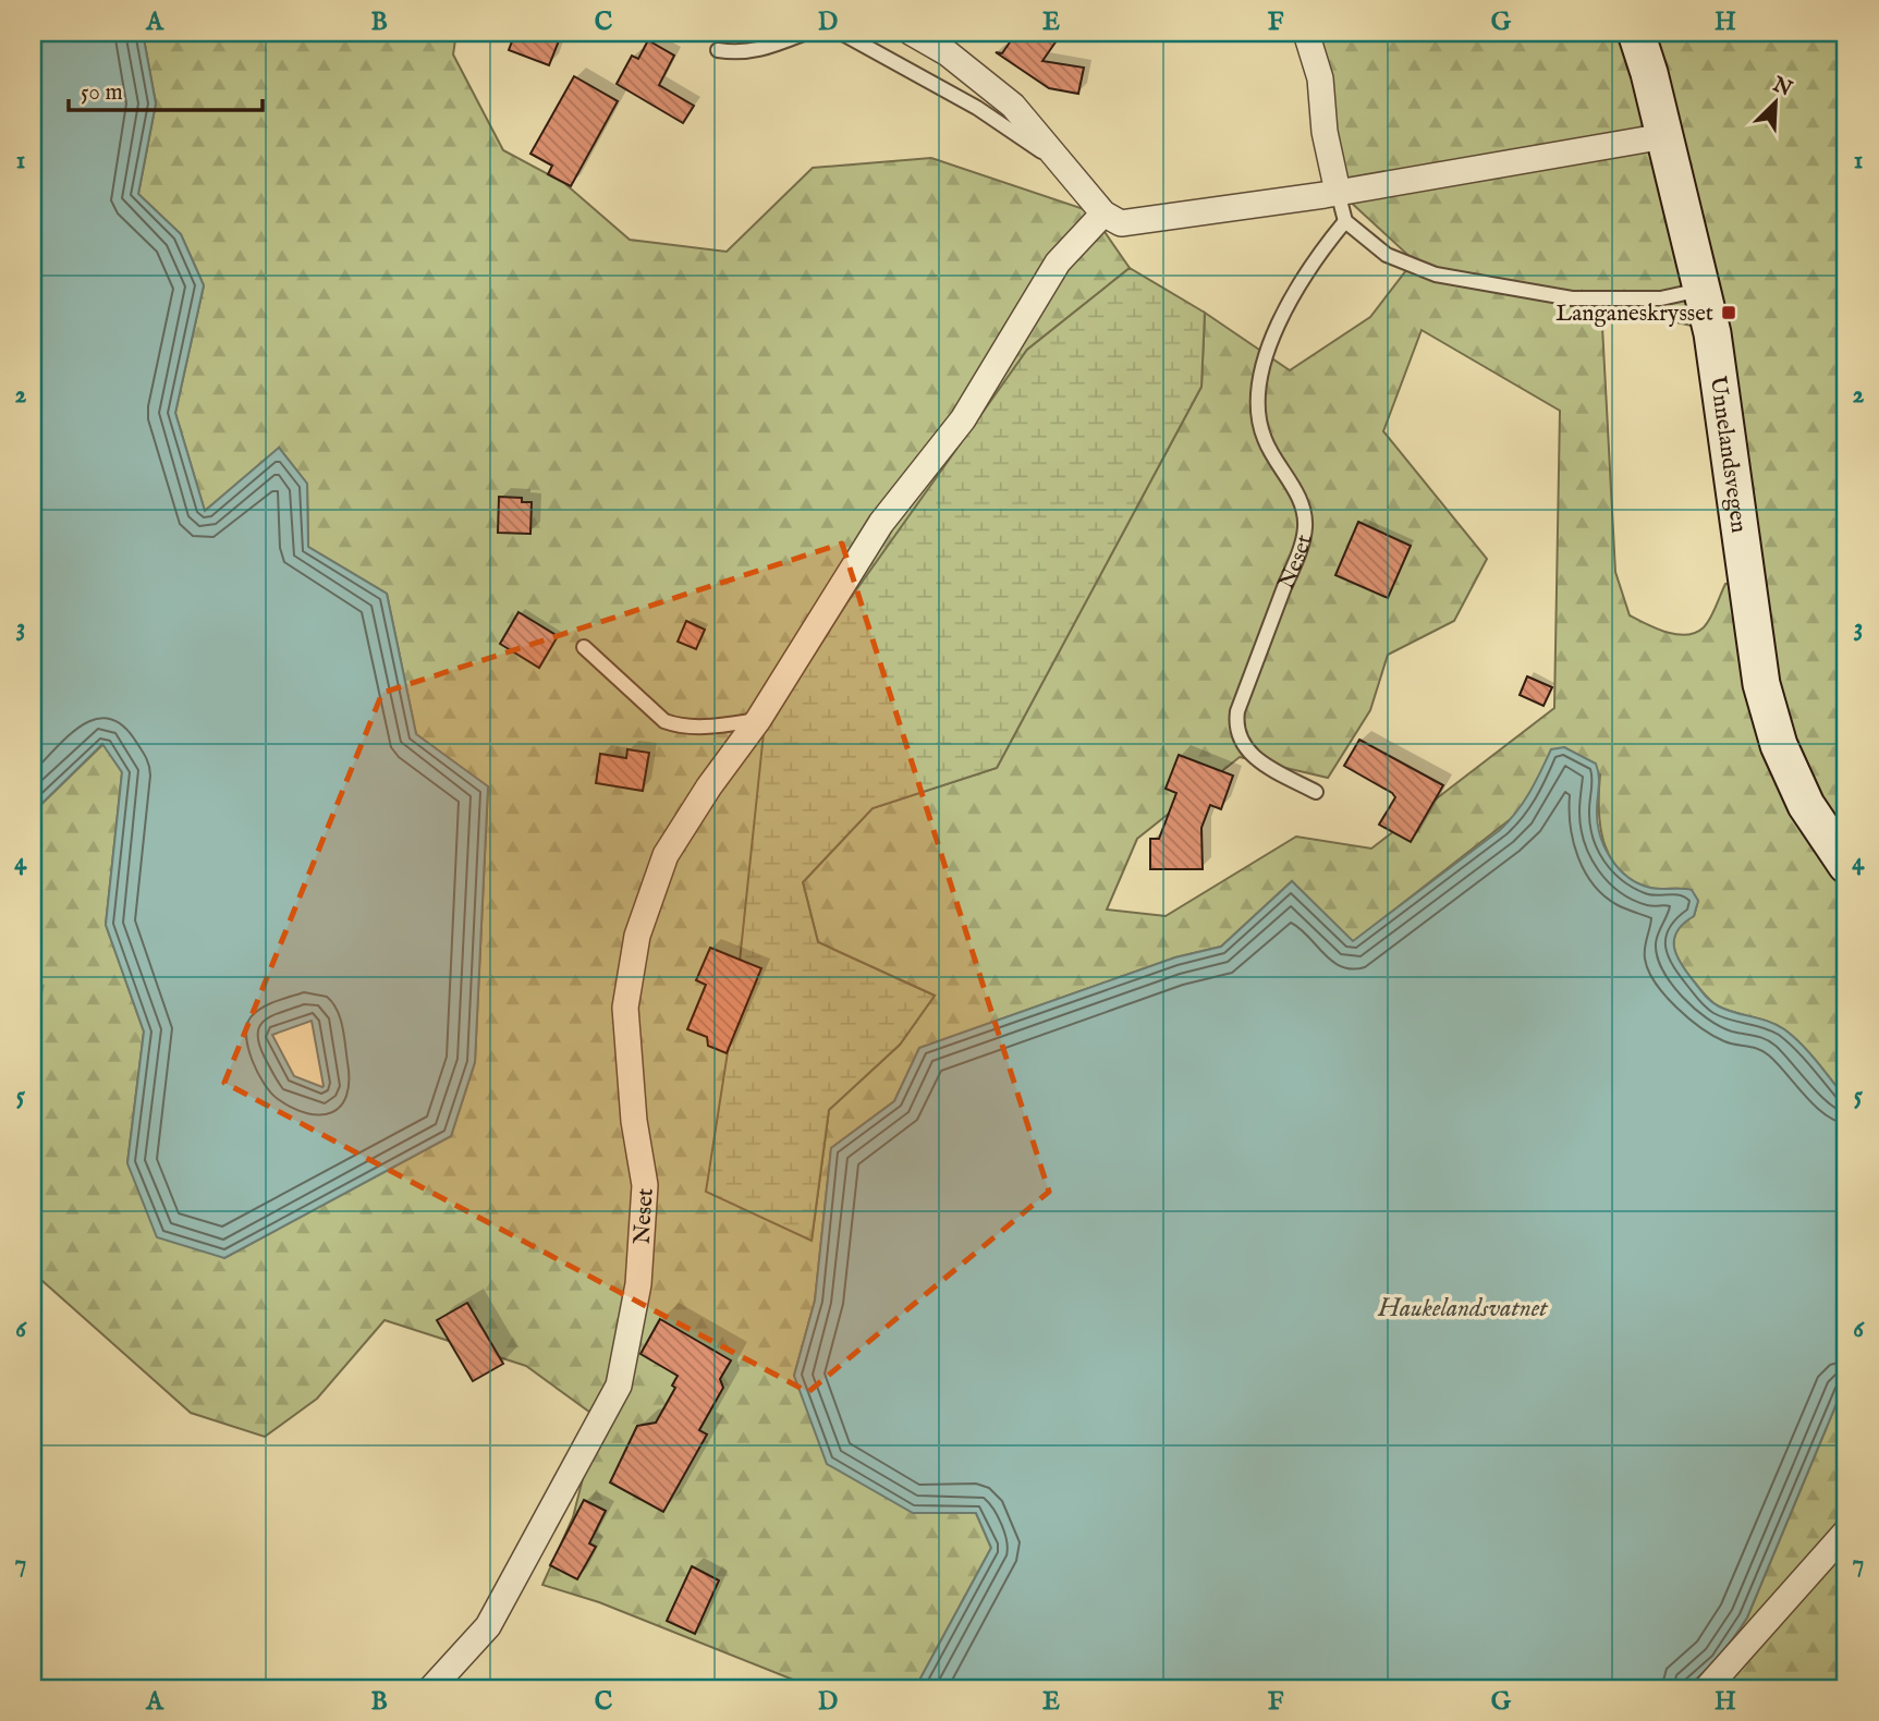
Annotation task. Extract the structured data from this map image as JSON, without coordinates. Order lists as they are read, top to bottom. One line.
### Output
{"streets":{"main road":["Unnelandsvegen"],"street":["Neset"]},"water":["Haukelandsvatnet"],"places":{"transit":["Langaneskrysset"]},"scale_bar":"50 m","north":"top right","grid":{"columns":["A","B","C","D","E","F","G","H"],"rows":["1","2","3","4","5","6","7"]}}
